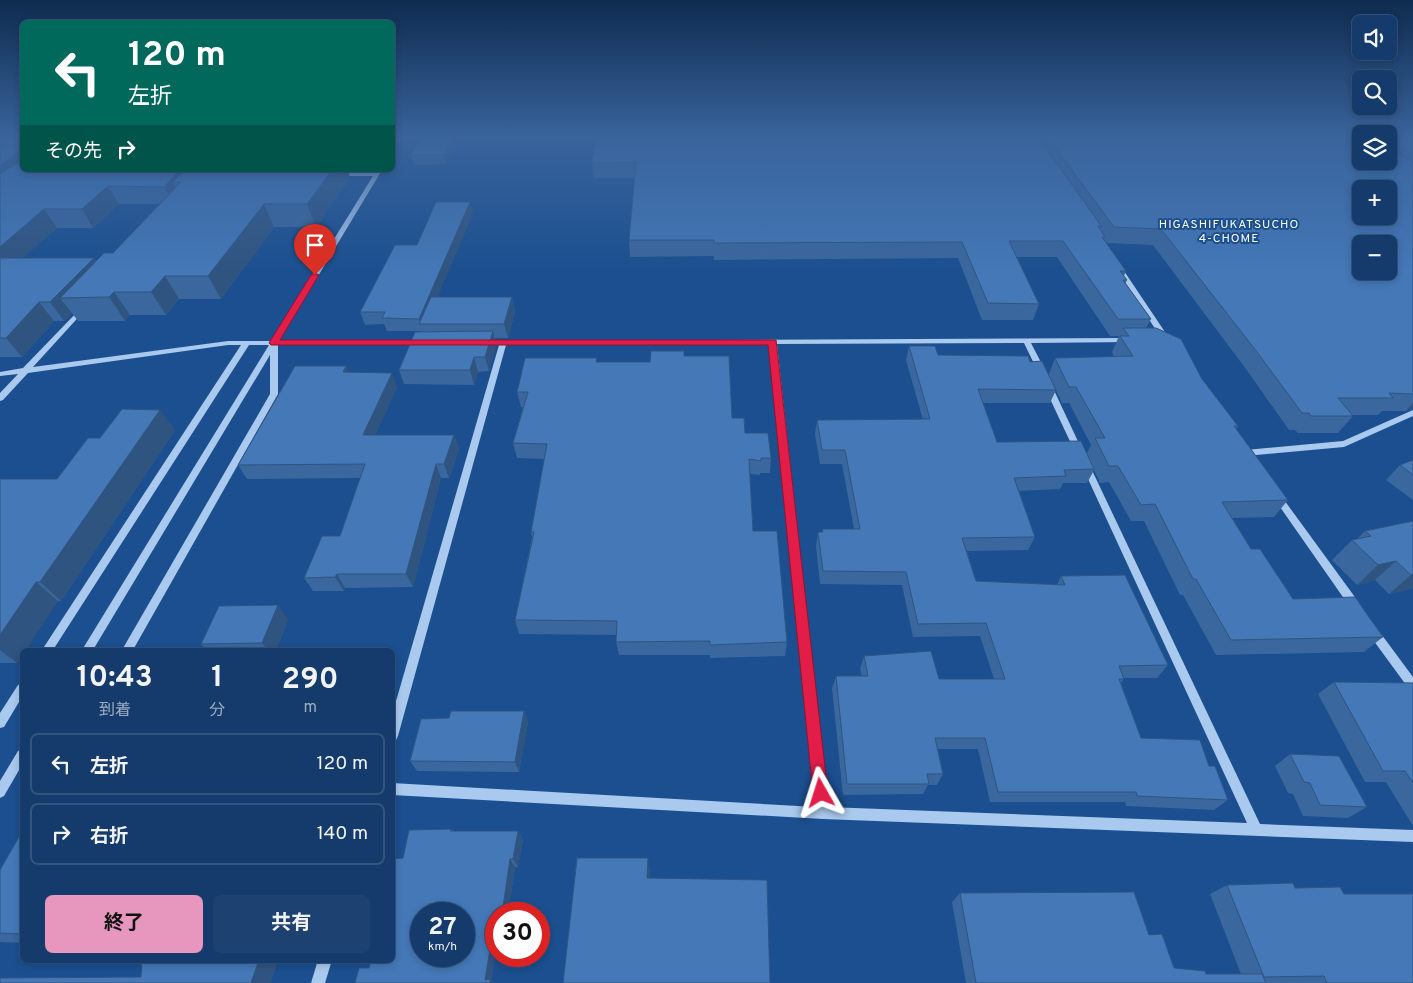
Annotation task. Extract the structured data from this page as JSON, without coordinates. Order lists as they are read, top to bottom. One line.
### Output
{"districts":["HIGASHIFUKATSUCHO 4-CHOME"],"page":{"map_buttons":["+","−"],"turn":["120 m","左折"],"then":"その先","eta":["10:43","到着","1","分","290","m"],"list":[{"name":"左折","value":"120 m"},{"name":"右折","value":"140 m"}],"buttons":["終了","共有"],"speed":"27 km/h","limit":"30"}}
